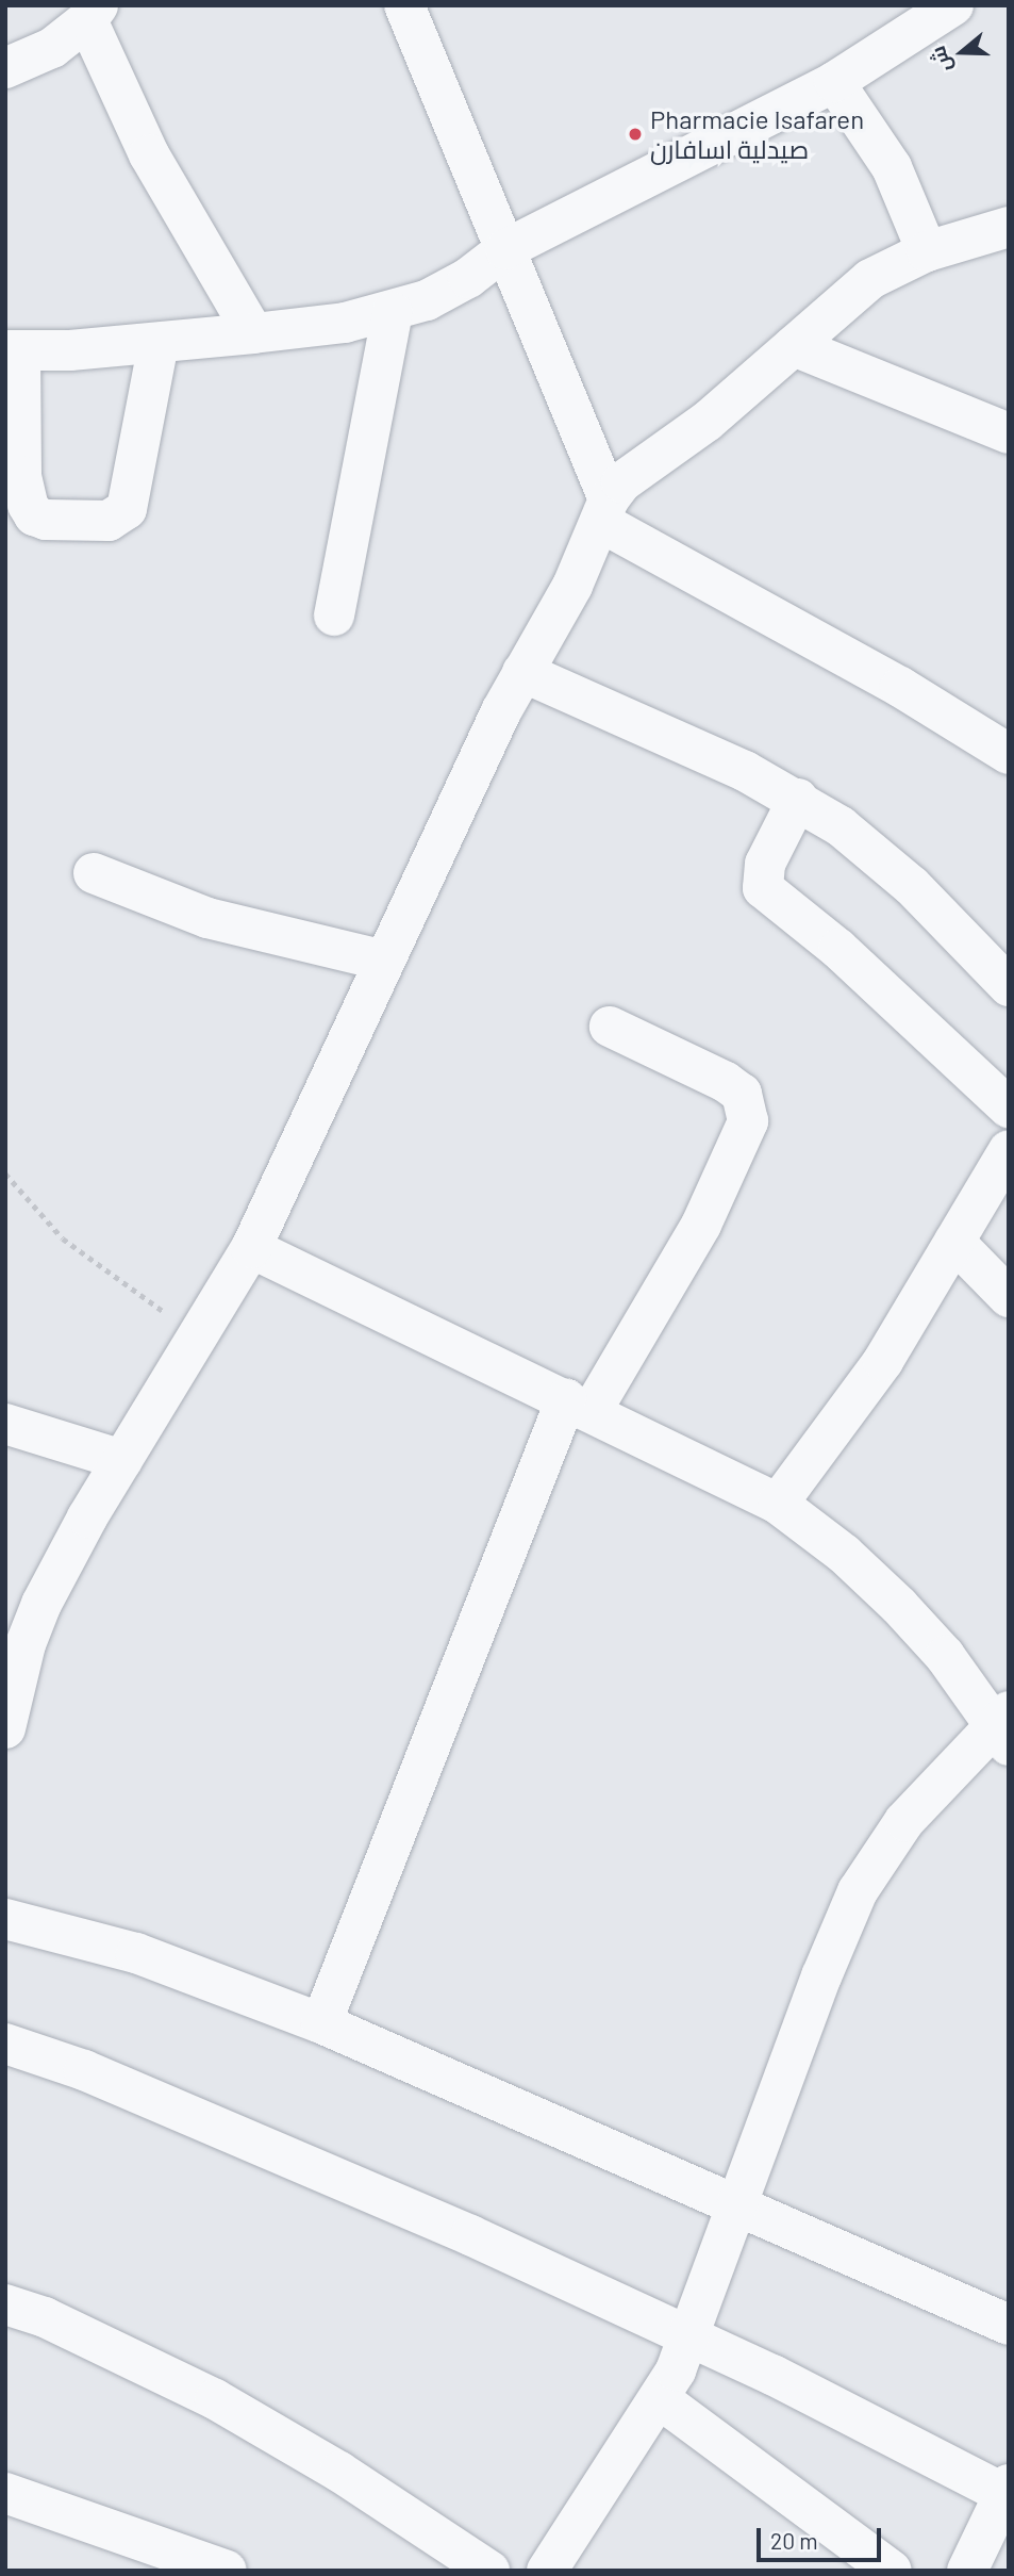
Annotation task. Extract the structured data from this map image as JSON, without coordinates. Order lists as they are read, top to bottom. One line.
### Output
{"places":["Pharmacie Isafaren صيدلية اسافارن"],"scale_bar":"20 m","north":"left"}
